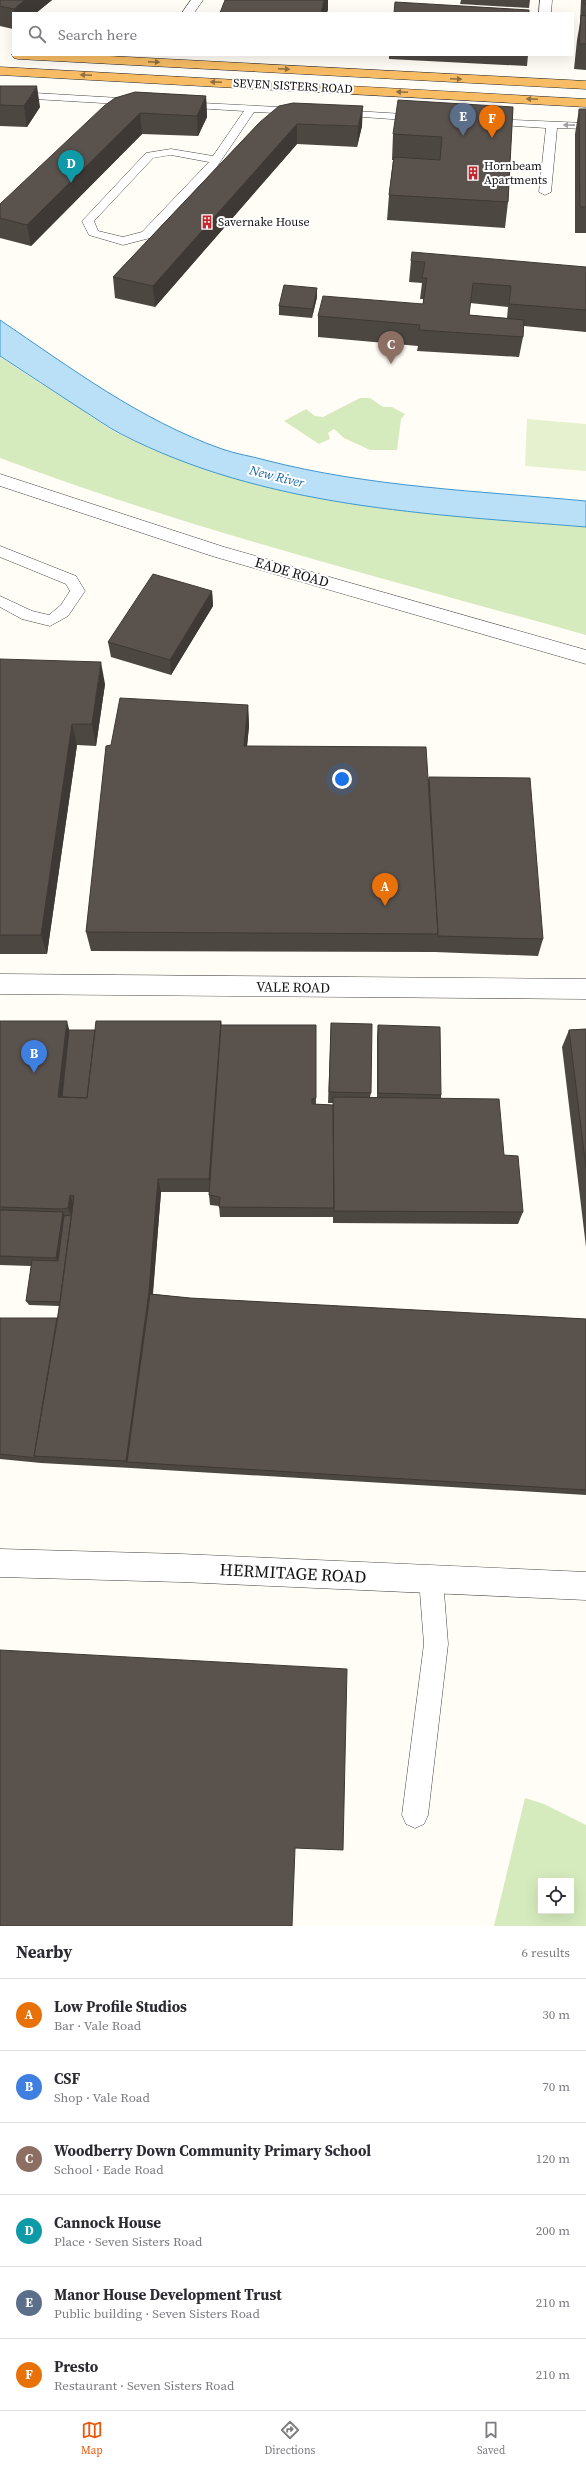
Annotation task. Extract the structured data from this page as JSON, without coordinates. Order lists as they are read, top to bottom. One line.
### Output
{"streets":{"highway":["SEVEN SISTERS ROAD"],"street":["EADE ROAD","VALE ROAD","HERMITAGE ROAD"]},"water":["New River"],"places":{"building":["Hornbeam Apartments","Savernake House"]},"page":{"search":"Search here","pins":["E","F","D","C","A","B"],"heading":["Nearby","6 results"],"list":[{"mark":"A","name":"Low Profile Studios","note":"Bar · Vale Road","value":"30 m"},{"mark":"B","name":"CSF","note":"Shop · Vale Road","value":"70 m"},{"mark":"C","name":"Woodberry Down Community Primary School","note":"School · Eade Road","value":"120 m"},{"mark":"D","name":"Cannock House","note":"Place · Seven Sisters Road","value":"200 m"},{"mark":"E","name":"Manor House Development Trust","note":"Public building · Seven Sisters Road","value":"210 m"},{"mark":"F","name":"Presto","note":"Restaurant · Seven Sisters Road","value":"210 m"}],"nav":["Map","Directions","Saved"]}}
